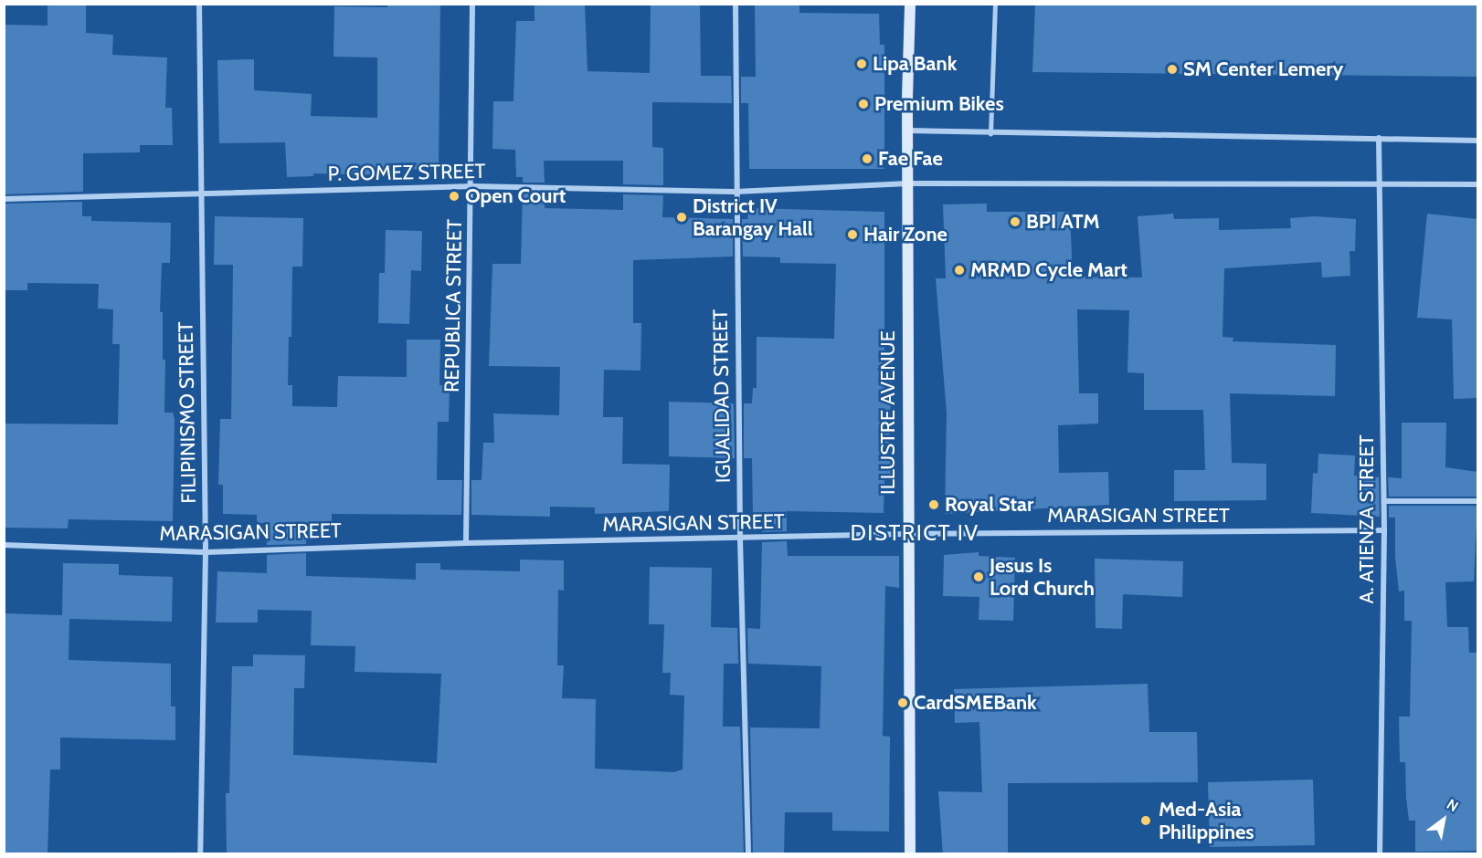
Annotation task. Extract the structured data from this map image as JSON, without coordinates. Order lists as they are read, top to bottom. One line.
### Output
{"streets":{"main road":["ILLUSTRE AVENUE"],"street":["P. GOMEZ STREET","REPUBLICA STREET","IGUALIDAD STREET","FILIPINISMO STREET","MARASIGAN STREET","A. ATIENZA STREET"]},"crossings":[["P. GOMEZ STREET","REPUBLICA STREET"],["P. GOMEZ STREET","IGUALIDAD STREET"],["P. GOMEZ STREET","FILIPINISMO STREET"],["P. GOMEZ STREET","ILLUSTRE AVENUE"],["P. GOMEZ STREET","A. ATIENZA STREET"],["REPUBLICA STREET","MARASIGAN STREET"],["IGUALIDAD STREET","MARASIGAN STREET"],["FILIPINISMO STREET","MARASIGAN STREET"],["ILLUSTRE AVENUE","MARASIGAN STREET"],["MARASIGAN STREET","A. ATIENZA STREET"]],"districts":["DISTRICT IV"],"places":["Lipa Bank","SM Center Lemery","Premium Bikes","Fae Fae","Open Court","District IV Barangay Hall","BPI ATM","Hair Zone","MRMD Cycle Mart","Royal Star","Jesus Is Lord Church","CardSMEBank","Med-Asia Philippines"],"north":"top right"}
